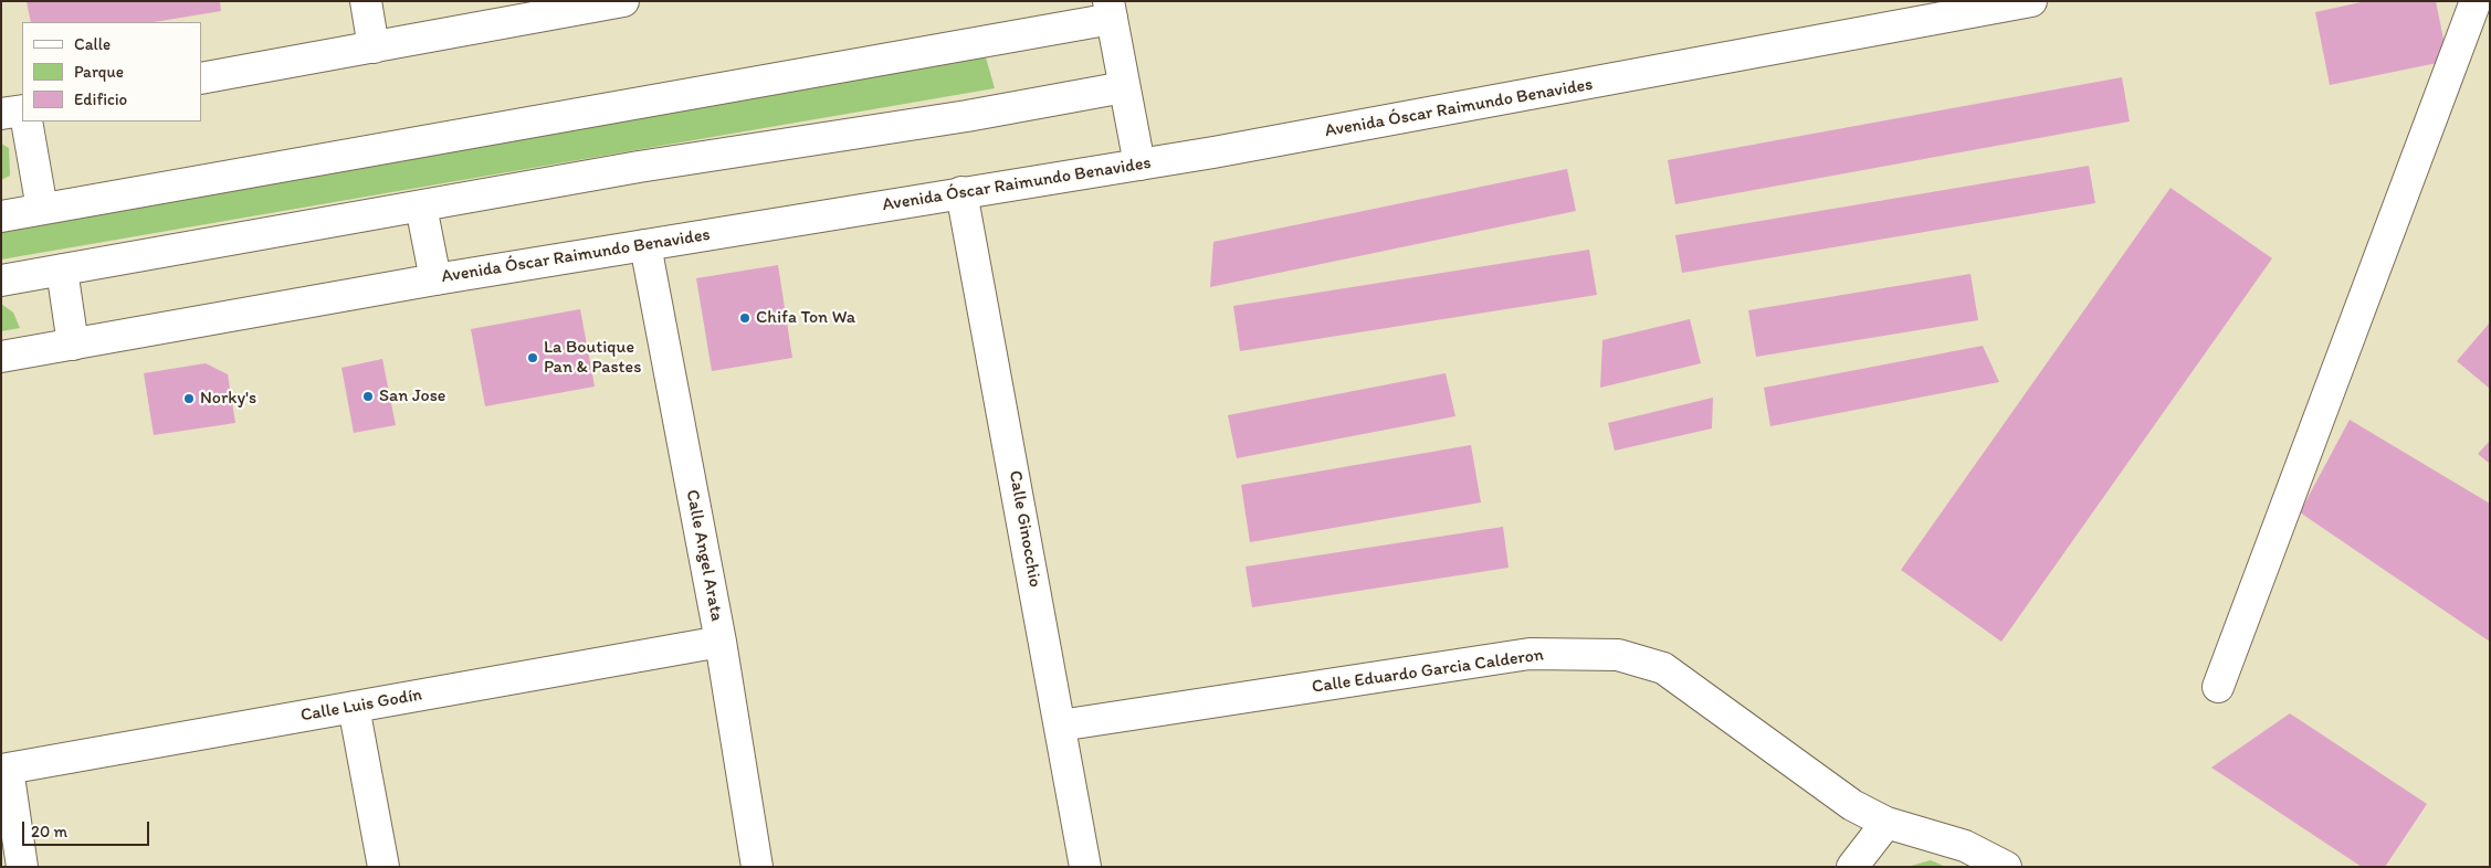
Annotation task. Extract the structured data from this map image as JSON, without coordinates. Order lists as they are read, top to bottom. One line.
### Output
{"streets":{"main road":["Avenida Óscar Raimundo Benavides","Calle Ginocchio","Calle Angel Arata","Calle Eduardo Garcia Calderon","Calle Luis Godín"]},"crossings":[["Avenida Óscar Raimundo Benavides","Calle Ginocchio"],["Avenida Óscar Raimundo Benavides","Calle Angel Arata"],["Calle Ginocchio","Calle Eduardo Garcia Calderon"],["Calle Angel Arata","Calle Luis Godín"]],"places":["Chifa Ton Wa","La Boutique Pan & Pastes","San Jose","Norky's"],"legend":["Calle","Parque","Edificio"],"scale_bar":"20 m"}
